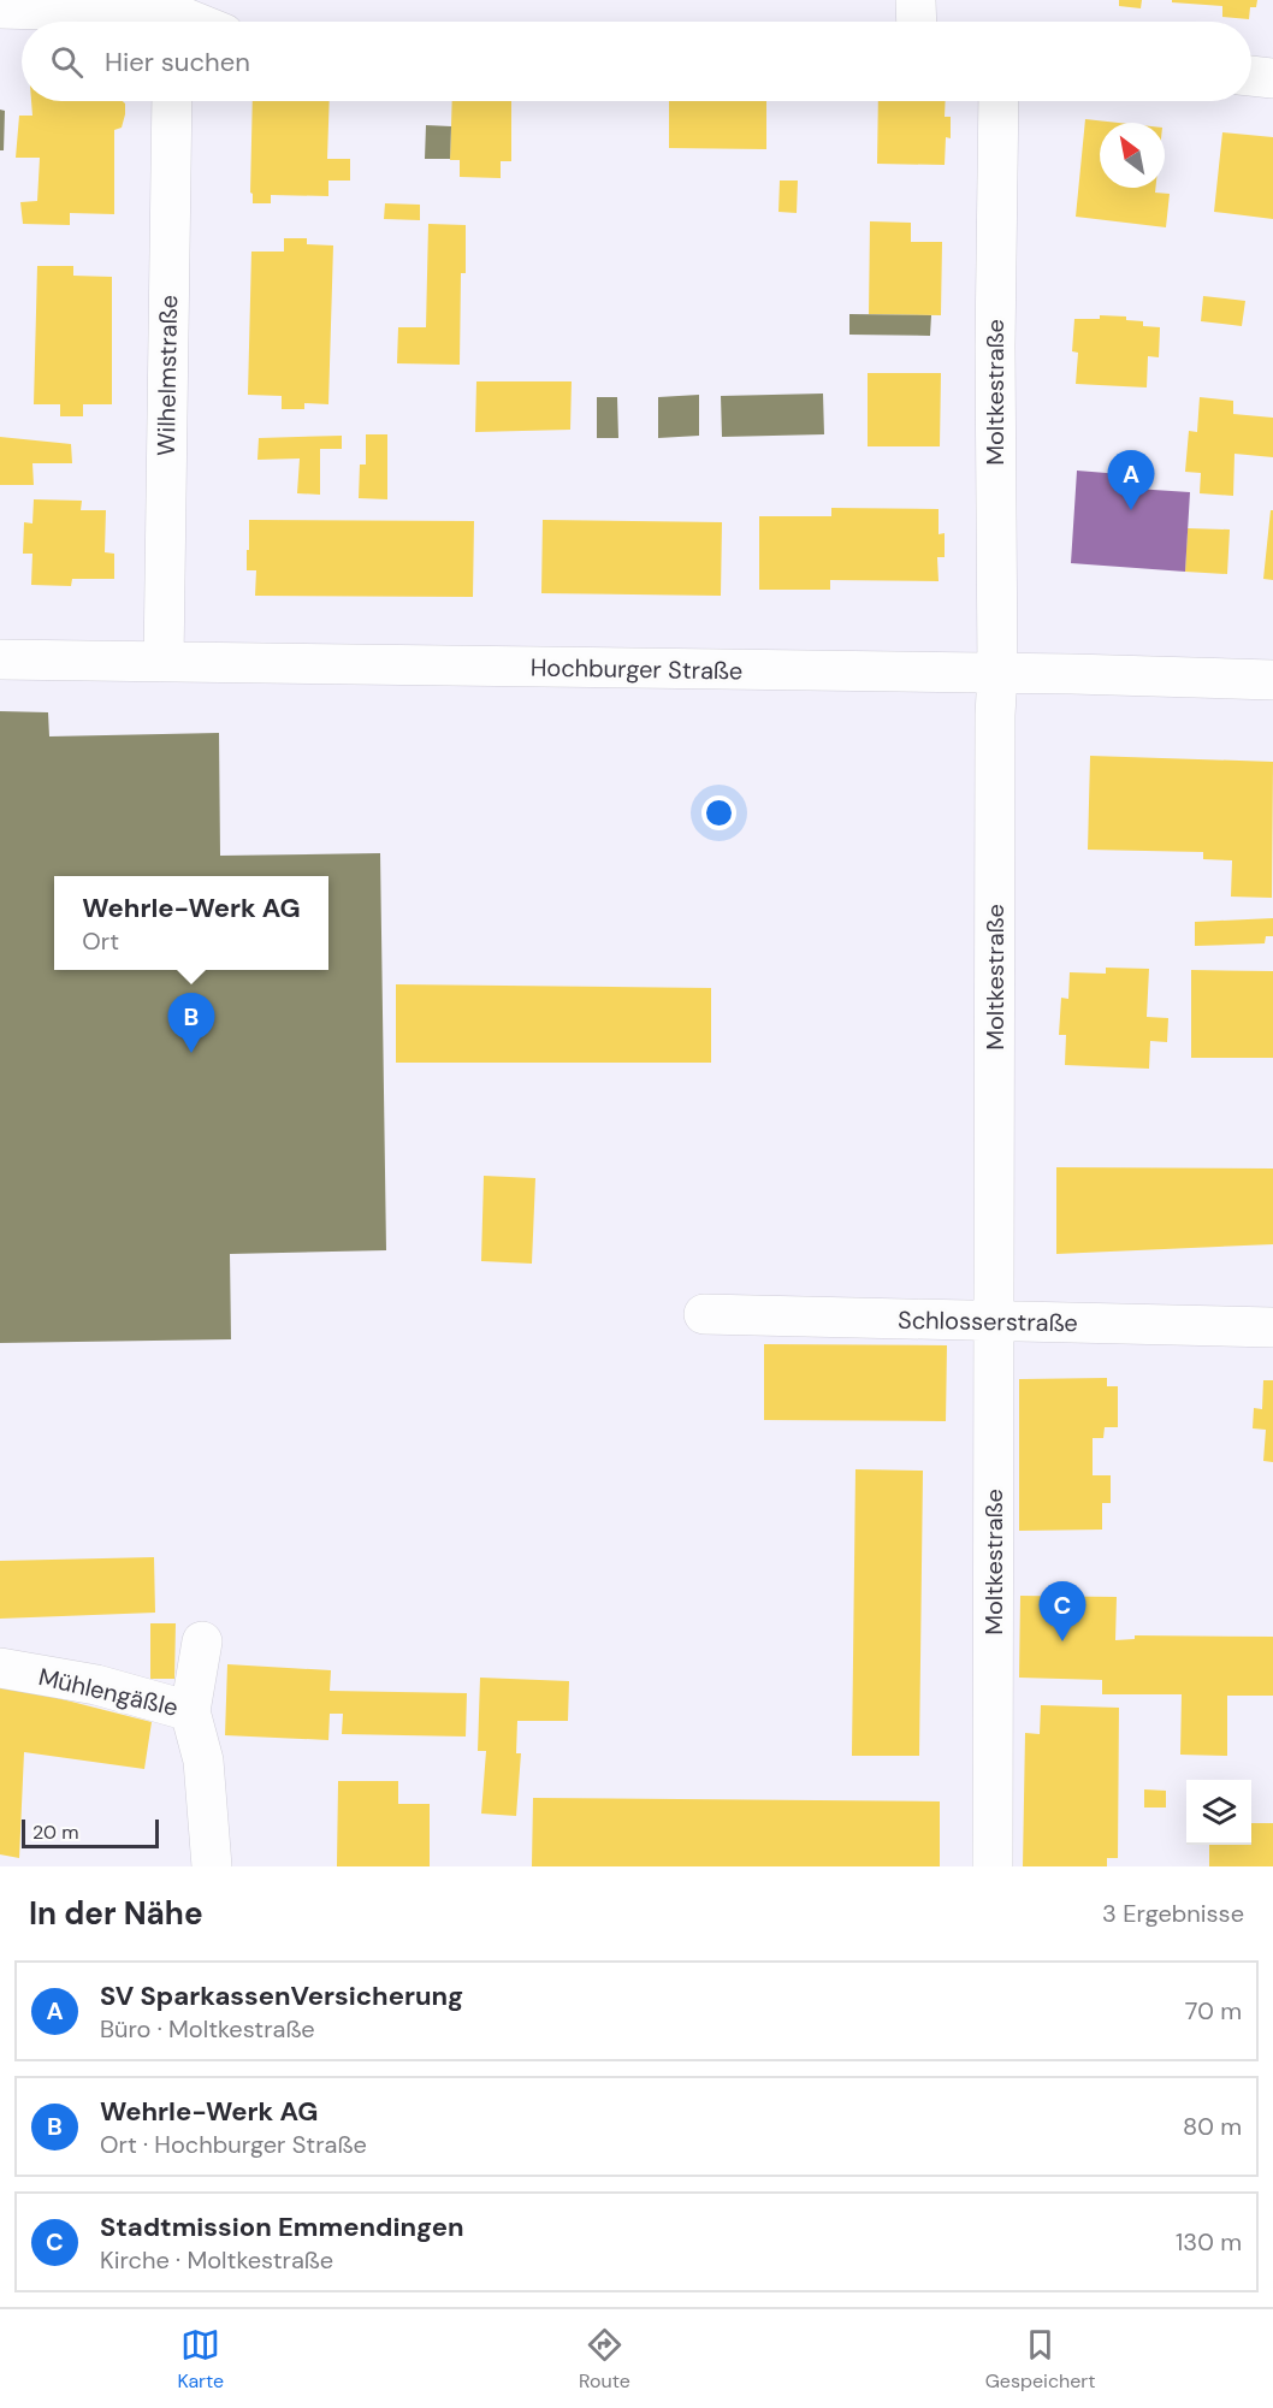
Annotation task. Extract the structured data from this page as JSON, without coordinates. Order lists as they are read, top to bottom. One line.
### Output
{"streets":{"street":["Wilhelmstraße","Moltkestraße","Hochburger Straße","Schlosserstraße","Mühlengäßle"]},"crossings":[["Wilhelmstraße","Hochburger Straße"],["Moltkestraße","Hochburger Straße"],["Moltkestraße","Schlosserstraße"]],"scale_bar":"20 m","north":"top left","page":{"search":"Hier suchen","pins":["A","B","C"],"popup":["Wehrle-Werk AG","Ort"],"scale":"20 m","heading":["In der Nähe","3 Ergebnisse"],"list":[{"mark":"A","name":"SV SparkassenVersicherung","note":"Büro · Moltkestraße","value":"70 m"},{"mark":"B","name":"Wehrle-Werk AG","note":"Ort · Hochburger Straße","value":"80 m"},{"mark":"C","name":"Stadtmission Emmendingen","note":"Kirche · Moltkestraße","value":"130 m"}],"nav":["Karte","Route","Gespeichert"]}}
